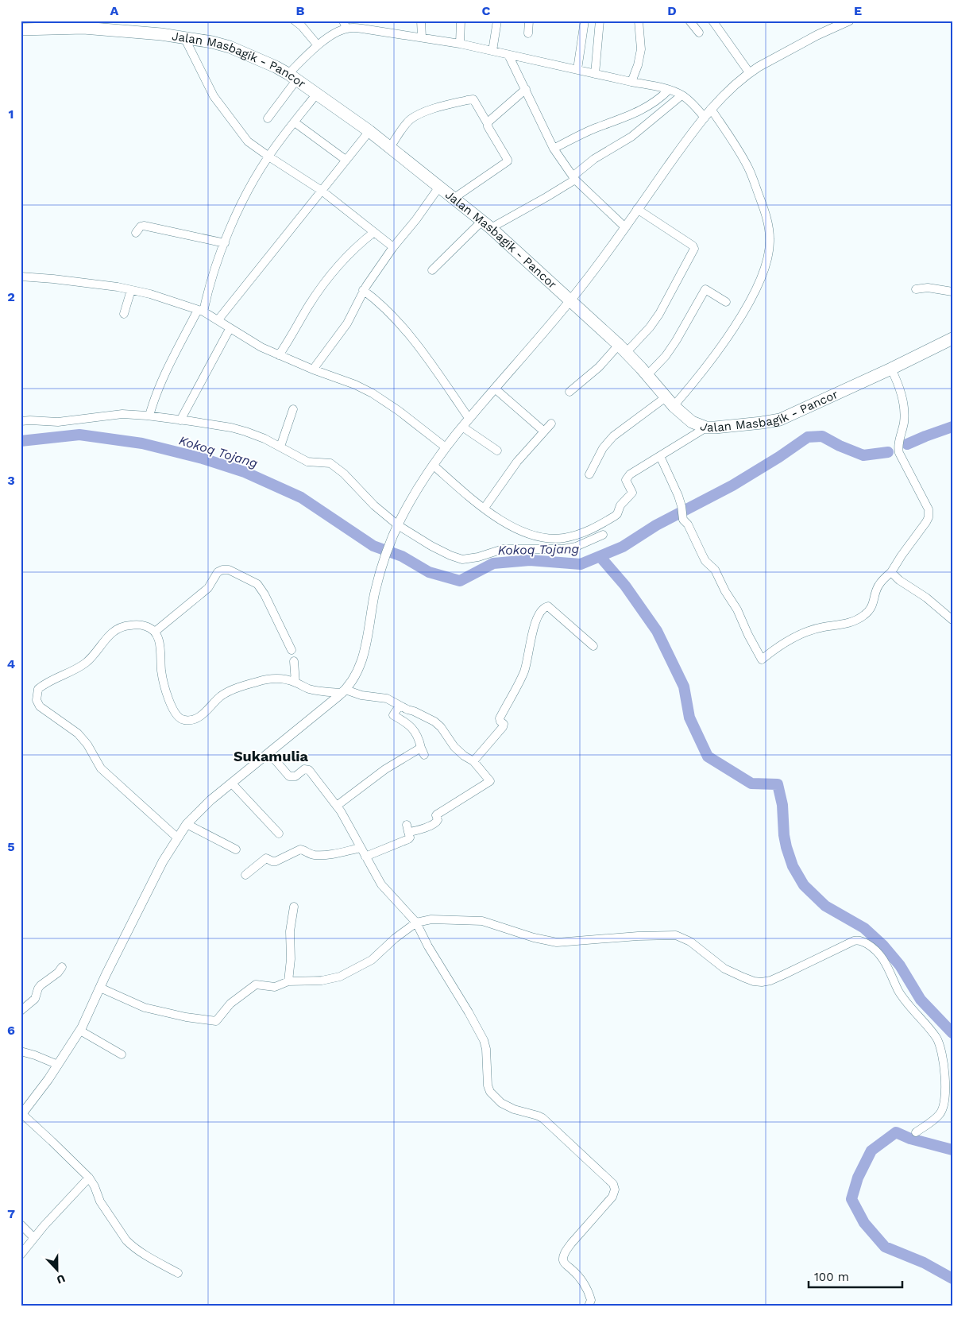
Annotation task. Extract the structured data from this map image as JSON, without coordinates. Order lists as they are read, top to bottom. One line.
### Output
{"streets":{"main road":["Jalan Masbagik - Pancor"]},"districts":["Sukamulia"],"water":["Kokoq Tojang"],"scale_bar":"100 m","north":"bottom","grid":{"columns":["A","B","C","D","E"],"rows":["1","2","3","4","5","6","7"]}}
